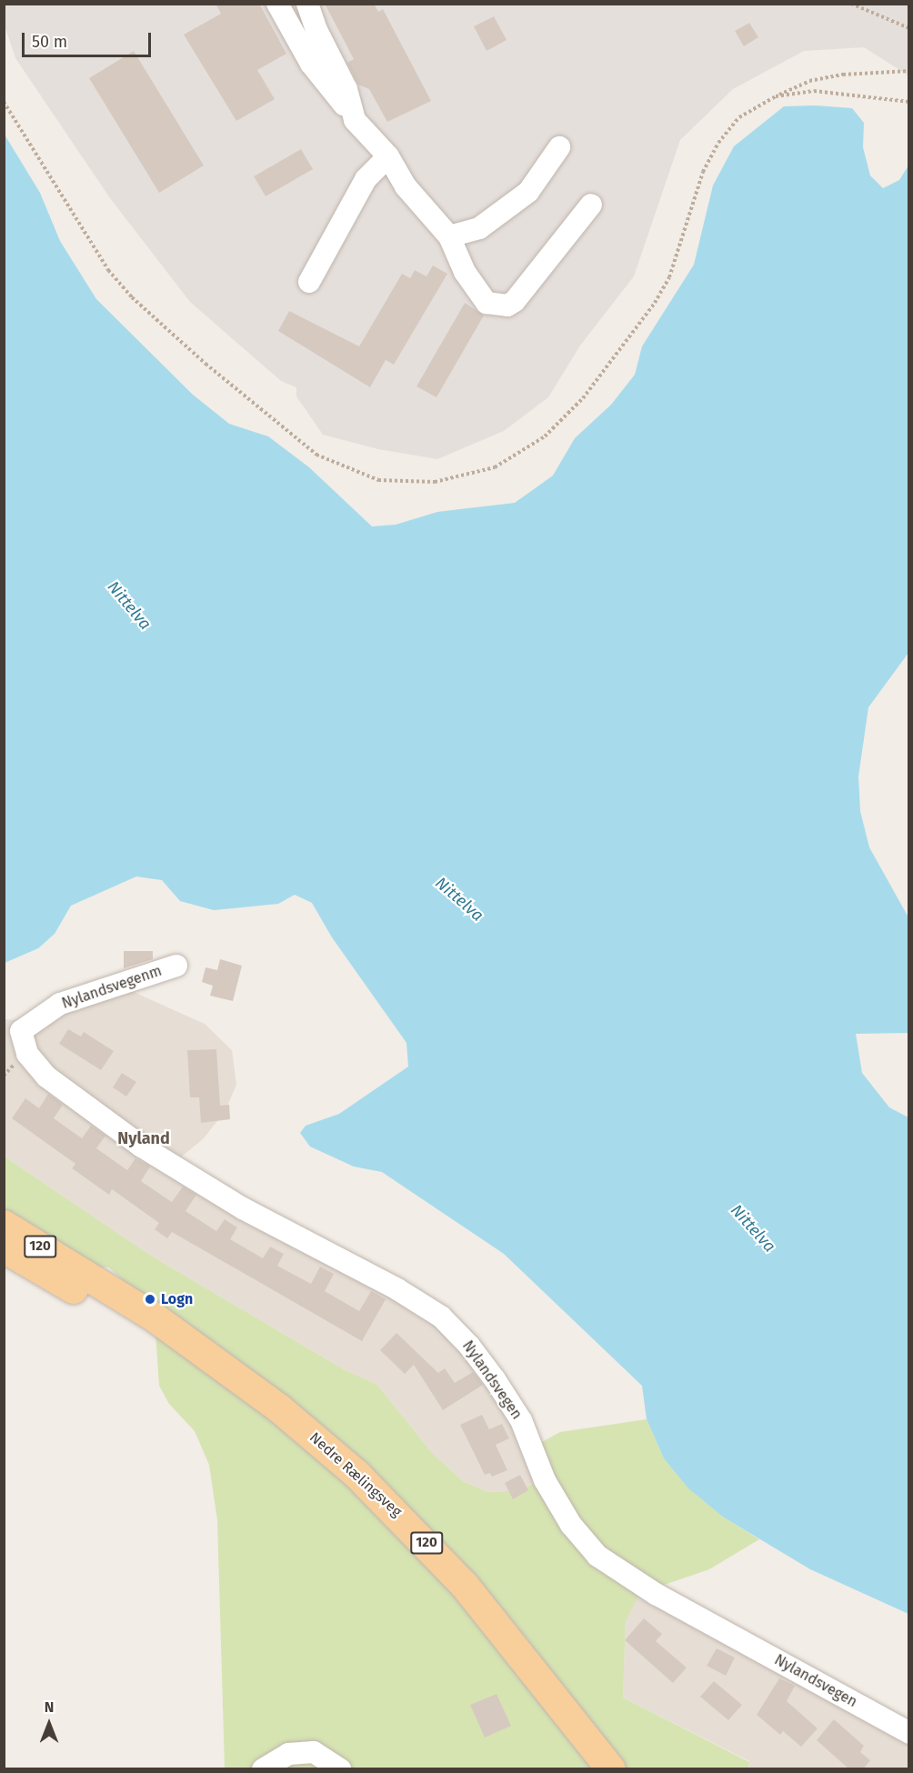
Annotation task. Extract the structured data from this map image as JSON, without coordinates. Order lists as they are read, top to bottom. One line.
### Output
{"streets":{"main road":["120","Nedre Rælingsveg"],"street":["Nylandsvegenm","Nylandsvegen"]},"crossings":[["Nylandsvegenm","Nylandsvegen"]],"districts":["Nyland"],"water":["Nittelva"],"places":["Logn"],"scale_bar":"50 m","north":"top"}
